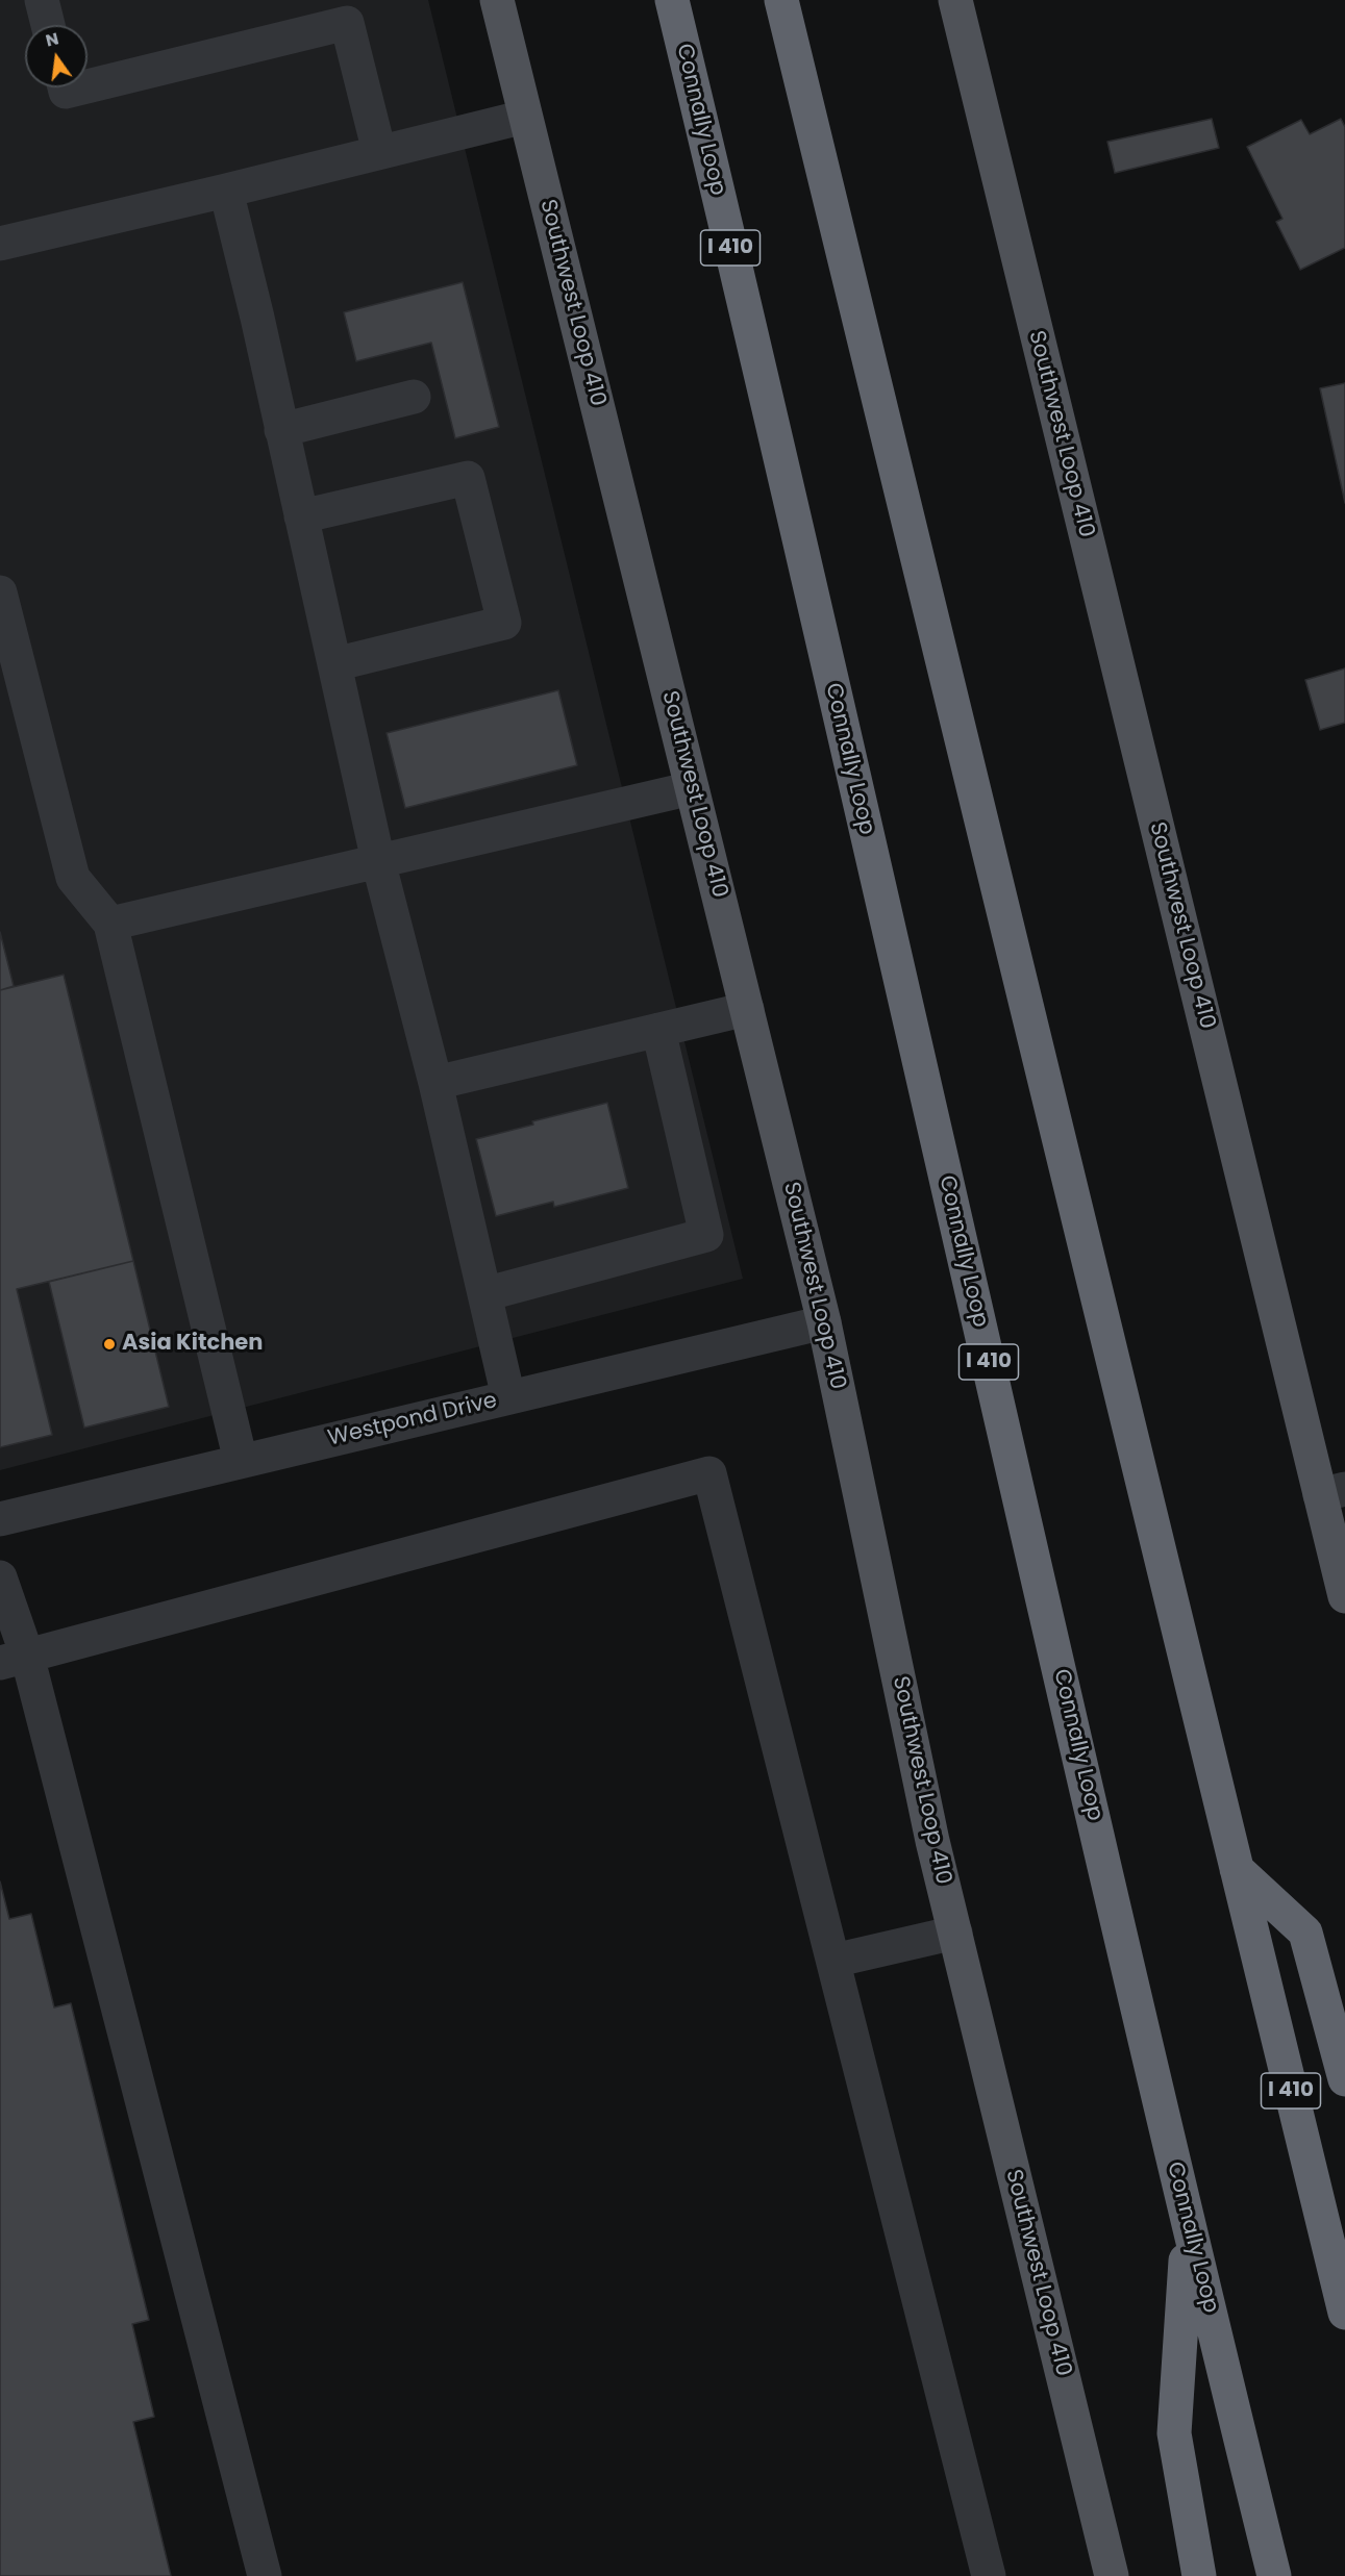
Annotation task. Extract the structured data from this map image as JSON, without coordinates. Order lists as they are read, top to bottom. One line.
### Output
{"streets":{"highway":["Connally Loop","I 410"],"main road":["Southwest Loop 410"],"street":["Westpond Drive"]},"crossings":[["Southwest Loop 410","Westpond Drive"]],"places":["Asia Kitchen"],"north":"top"}
